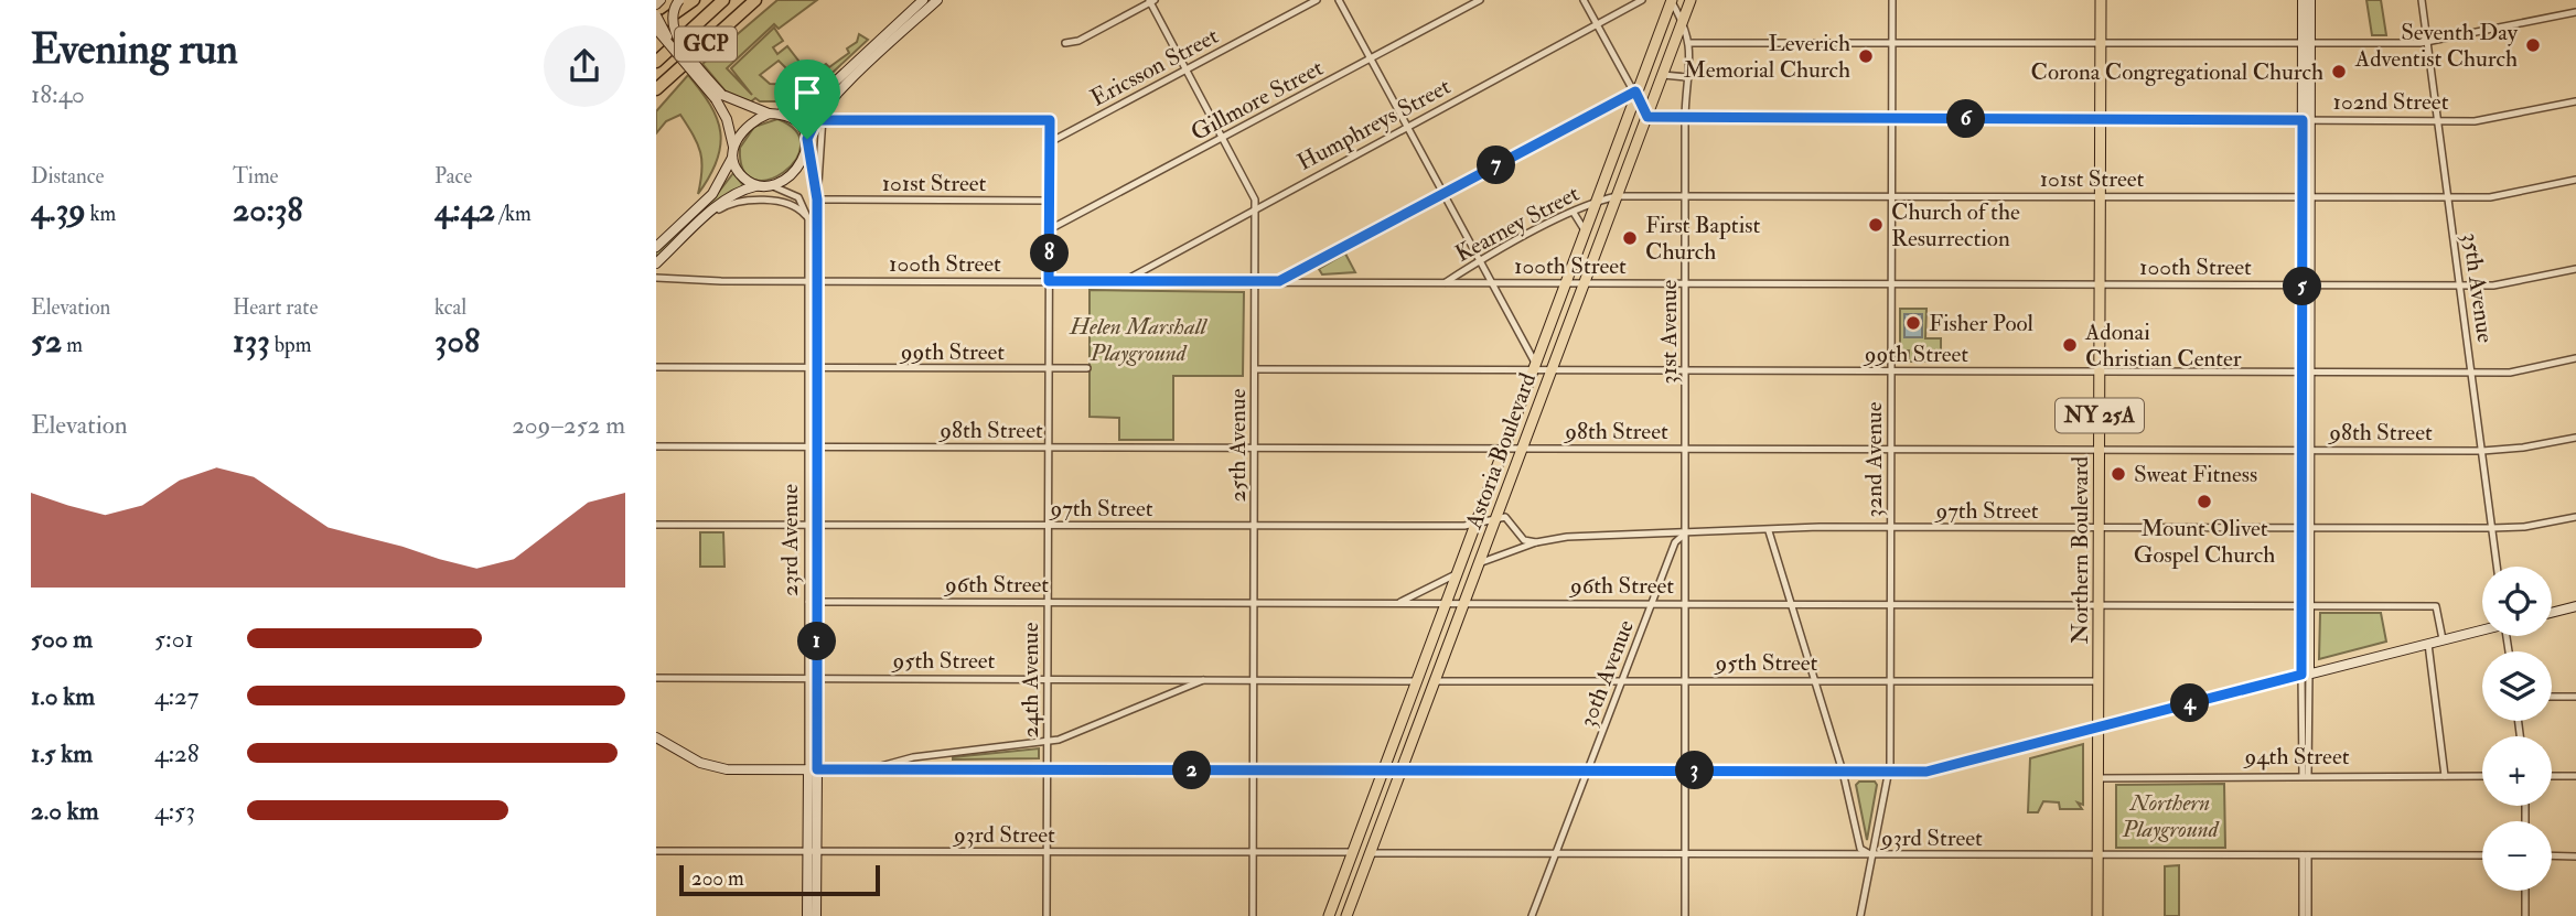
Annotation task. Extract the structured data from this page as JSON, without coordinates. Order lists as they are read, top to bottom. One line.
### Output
{"streets":{"highway":["GCP"],"main road":["NY 25A","Astoria Boulevard","Northern Boulevard"],"street":["Ericsson Street","Gillmore Street","102nd Street","Humphreys Street","101st Street","Kearney Street","100th Street","35th Avenue","31st Avenue","99th Street","98th Street","25th Avenue","32nd Avenue","97th Street","23rd Avenue","96th Street","95th Street","30th Avenue","24th Avenue","94th Street","93rd Street"]},"crossings":[["Ericsson Street","25th Avenue"],["Ericsson Street","24th Avenue"],["Gillmore Street","25th Avenue"],["Gillmore Street","24th Avenue"],["102nd Street","35th Avenue"],["102nd Street","31st Avenue"],["102nd Street","Astoria Boulevard"],["102nd Street","32nd Avenue"],["102nd Street","Northern Boulevard"],["Humphreys Street","100th Street"],["Humphreys Street","25th Avenue"],["101st Street","Kearney Street"],["101st Street","35th Avenue"],["101st Street","31st Avenue"],["101st Street","Astoria Boulevard"],["101st Street","32nd Avenue"],["101st Street","23rd Avenue"],["101st Street","Northern Boulevard"],["101st Street","24th Avenue"],["Kearney Street","100th Street"],["Kearney Street","Astoria Boulevard"],["100th Street","35th Avenue"],["100th Street","31st Avenue"],["100th Street","25th Avenue"],["100th Street","Astoria Boulevard"],["100th Street","32nd Avenue"],["100th Street","23rd Avenue"],["100th Street","Northern Boulevard"],["100th Street","24th Avenue"],["35th Avenue","99th Street"],["35th Avenue","98th Street"],["35th Avenue","97th Street"],["31st Avenue","99th Street"],["31st Avenue","98th Street"],["31st Avenue","Astoria Boulevard"],["31st Avenue","97th Street"],["31st Avenue","96th Street"],["31st Avenue","95th Street"],["31st Avenue","30th Avenue"],["31st Avenue","93rd Street"],["99th Street","25th Avenue"],["99th Street","Astoria Boulevard"],["99th Street","32nd Avenue"],["99th Street","23rd Avenue"],["99th Street","Northern Boulevard"],["99th Street","24th Avenue"],["98th Street","25th Avenue"],["98th Street","Astoria Boulevard"],["98th Street","32nd Avenue"],["98th Street","23rd Avenue"],["98th Street","Northern Boulevard"],["98th Street","24th Avenue"],["25th Avenue","97th Street"],["25th Avenue","96th Street"],["25th Avenue","95th Street"],["25th Avenue","93rd Street"],["Astoria Boulevard","97th Street"],["Astoria Boulevard","96th Street"],["Astoria Boulevard","95th Street"],["Astoria Boulevard","93rd Street"],["32nd Avenue","97th Street"],["32nd Avenue","96th Street"],["32nd Avenue","95th Street"],["32nd Avenue","93rd Street"],["97th Street","23rd Avenue"],["97th Street","Northern Boulevard"],["97th Street","30th Avenue"],["97th Street","24th Avenue"],["23rd Avenue","96th Street"],["23rd Avenue","95th Street"],["23rd Avenue","24th Avenue"],["23rd Avenue","93rd Street"],["Northern Boulevard","96th Street"],["Northern Boulevard","95th Street"],["Northern Boulevard","94th Street"],["Northern Boulevard","93rd Street"],["96th Street","30th Avenue"],["96th Street","24th Avenue"],["95th Street","30th Avenue"],["95th Street","24th Avenue"],["30th Avenue","93rd Street"],["24th Avenue","93rd Street"]],"parks":["Helen Marshall Playground","Northern Playground"],"places":["Seventh Day Adventist Church","Leverich Memorial Church","Corona Congregational Church","Church of the Resurrection","First Baptist Church","Fisher Pool","Adonai Christian Center","Sweat Fitness","Mount Olivet Gospel Church"],"scale_bar":"200 m","page":{"heading":["Evening run","18:40"],"pins":["6","7","8","5","1","4","2","3"],"stats":[["Distance","4.39 km"],["Time","20:38"],["Pace","4:42 /km"],["Elevation","52 m"],["Heart rate","133 bpm"],["kcal","308"]],"chart":["Elevation","209–252 m"],"map_buttons":["+","−"],"list":[{"name":"500 m","note":"5:01"},{"name":"1.0 km","note":"4:27"},{"name":"1.5 km","note":"4:28"},{"name":"2.0 km","note":"4:53"}],"scale":"200 m"}}
